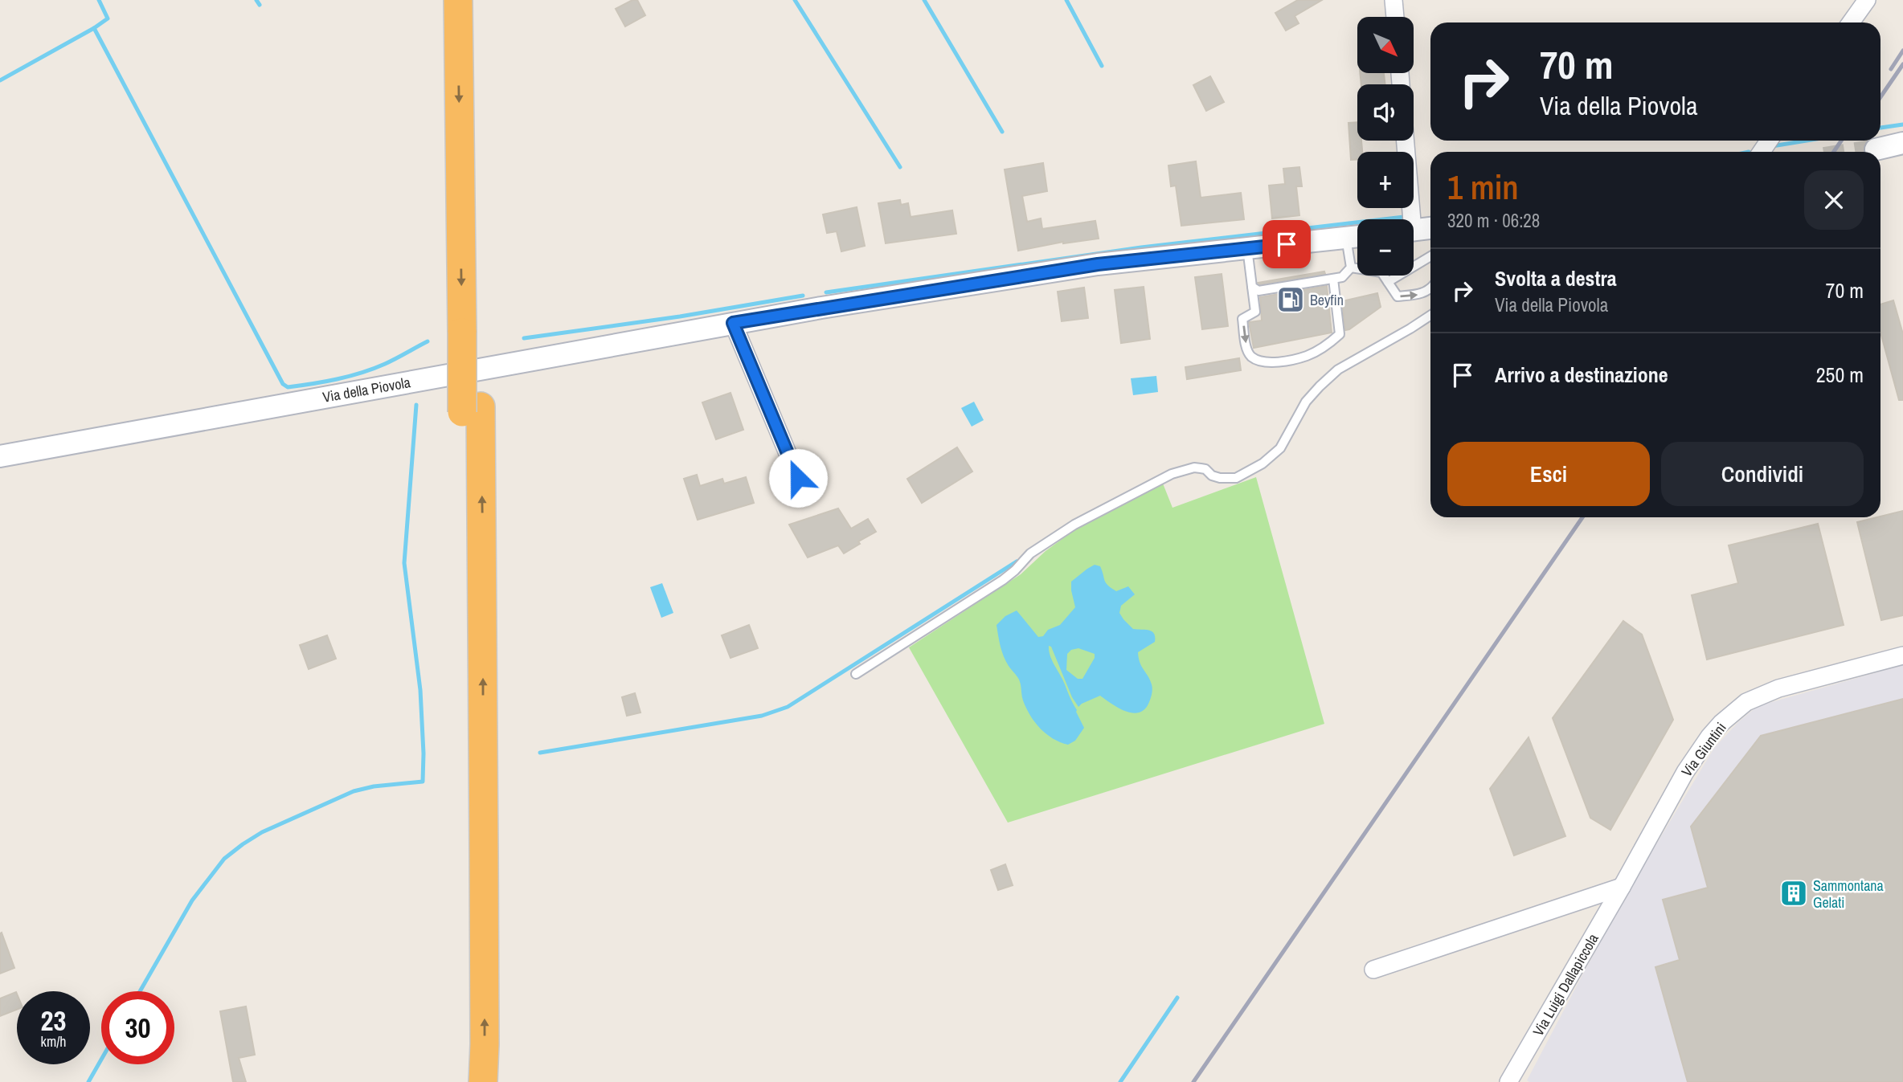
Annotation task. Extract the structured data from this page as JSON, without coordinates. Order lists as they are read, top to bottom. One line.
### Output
{"streets":{"street":["Via della Piovola","Via Giuntini","Via Luigi Dallapiccola"]},"crossings":[["Via Giuntini","Via Luigi Dallapiccola"]],"places":{"fuel station":["Beyfin"],"building":["Sammontana Gelati"]},"north":"bottom right","page":{"map_buttons":["+","−"],"turn":["70 m","Via della Piovola"],"heading":["1 min","320 m · 06:28"],"list":[{"name":"Svolta a destra","note":"Via della Piovola","value":"70 m"},{"name":"Arrivo a destinazione","value":"250 m"}],"buttons":["Esci","Condividi"],"speed":"23 km/h","limit":"30"}}
